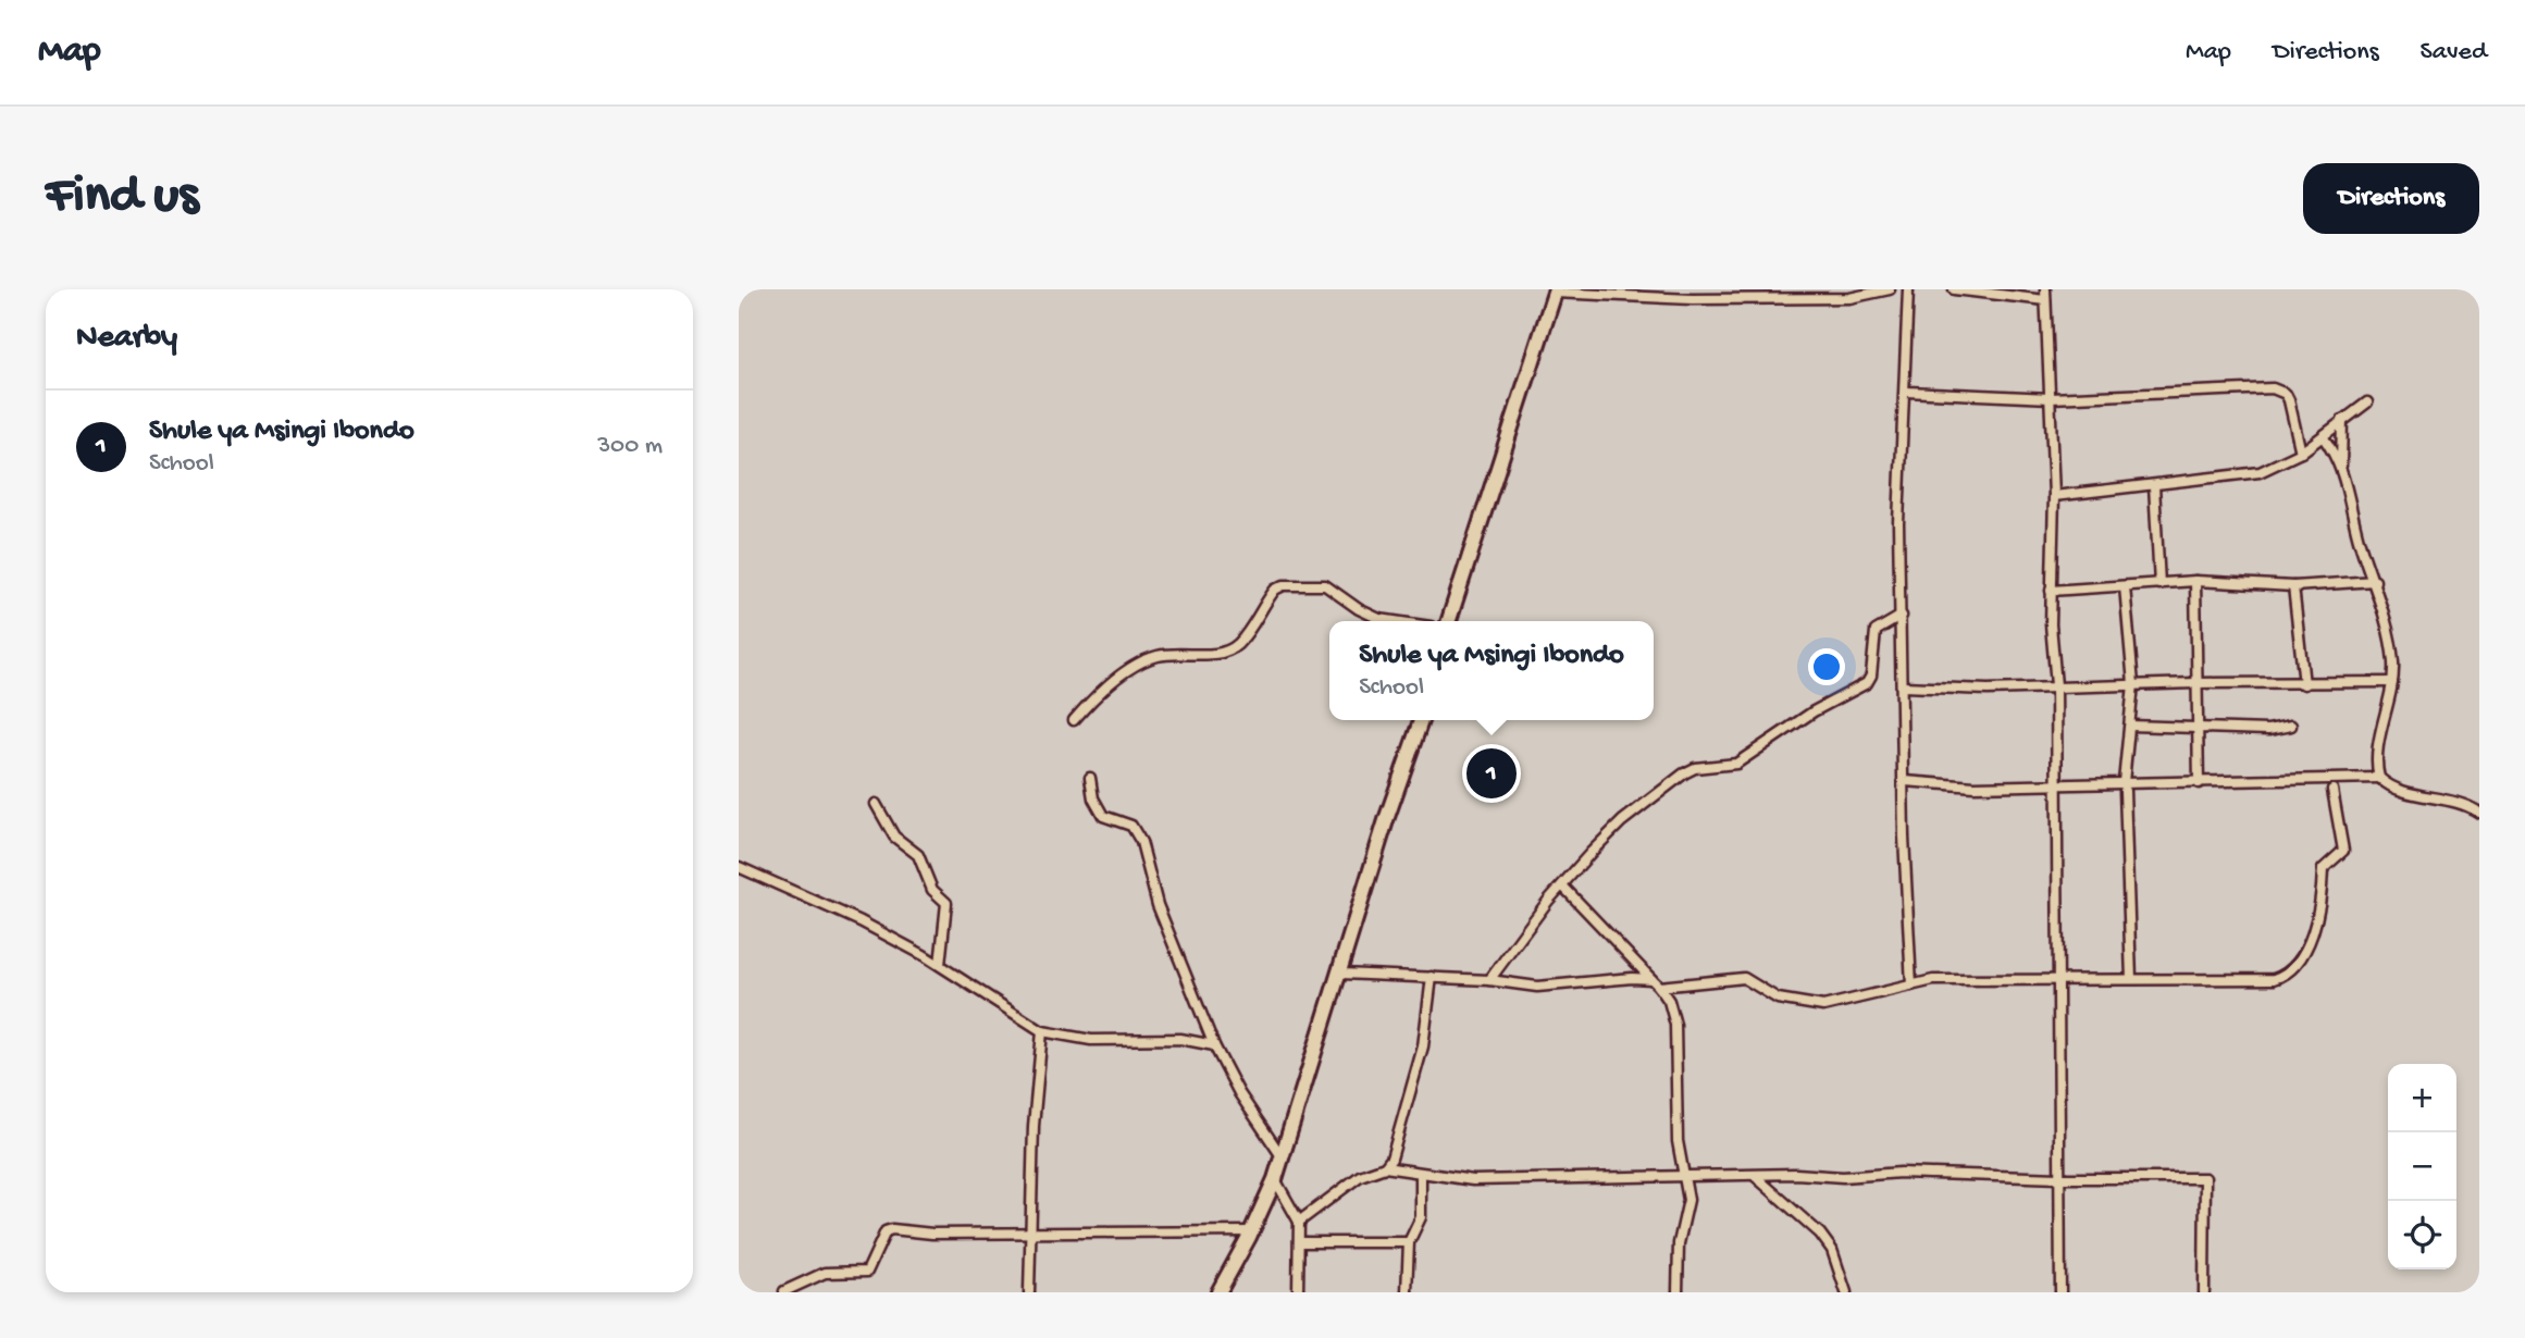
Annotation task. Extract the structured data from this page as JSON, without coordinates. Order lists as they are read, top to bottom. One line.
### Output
{"page":{"header":"Map","nav":["Map","Directions","Saved"],"buttons":"Directions","title":"Find us","heading":"Nearby","list":[{"mark":"1","name":"Shule ya Msingi Ibondo","note":"School","value":"300 m"}],"popup":["Shule ya Msingi Ibondo","School"],"pins":"1","map_buttons":["+","−"]}}
